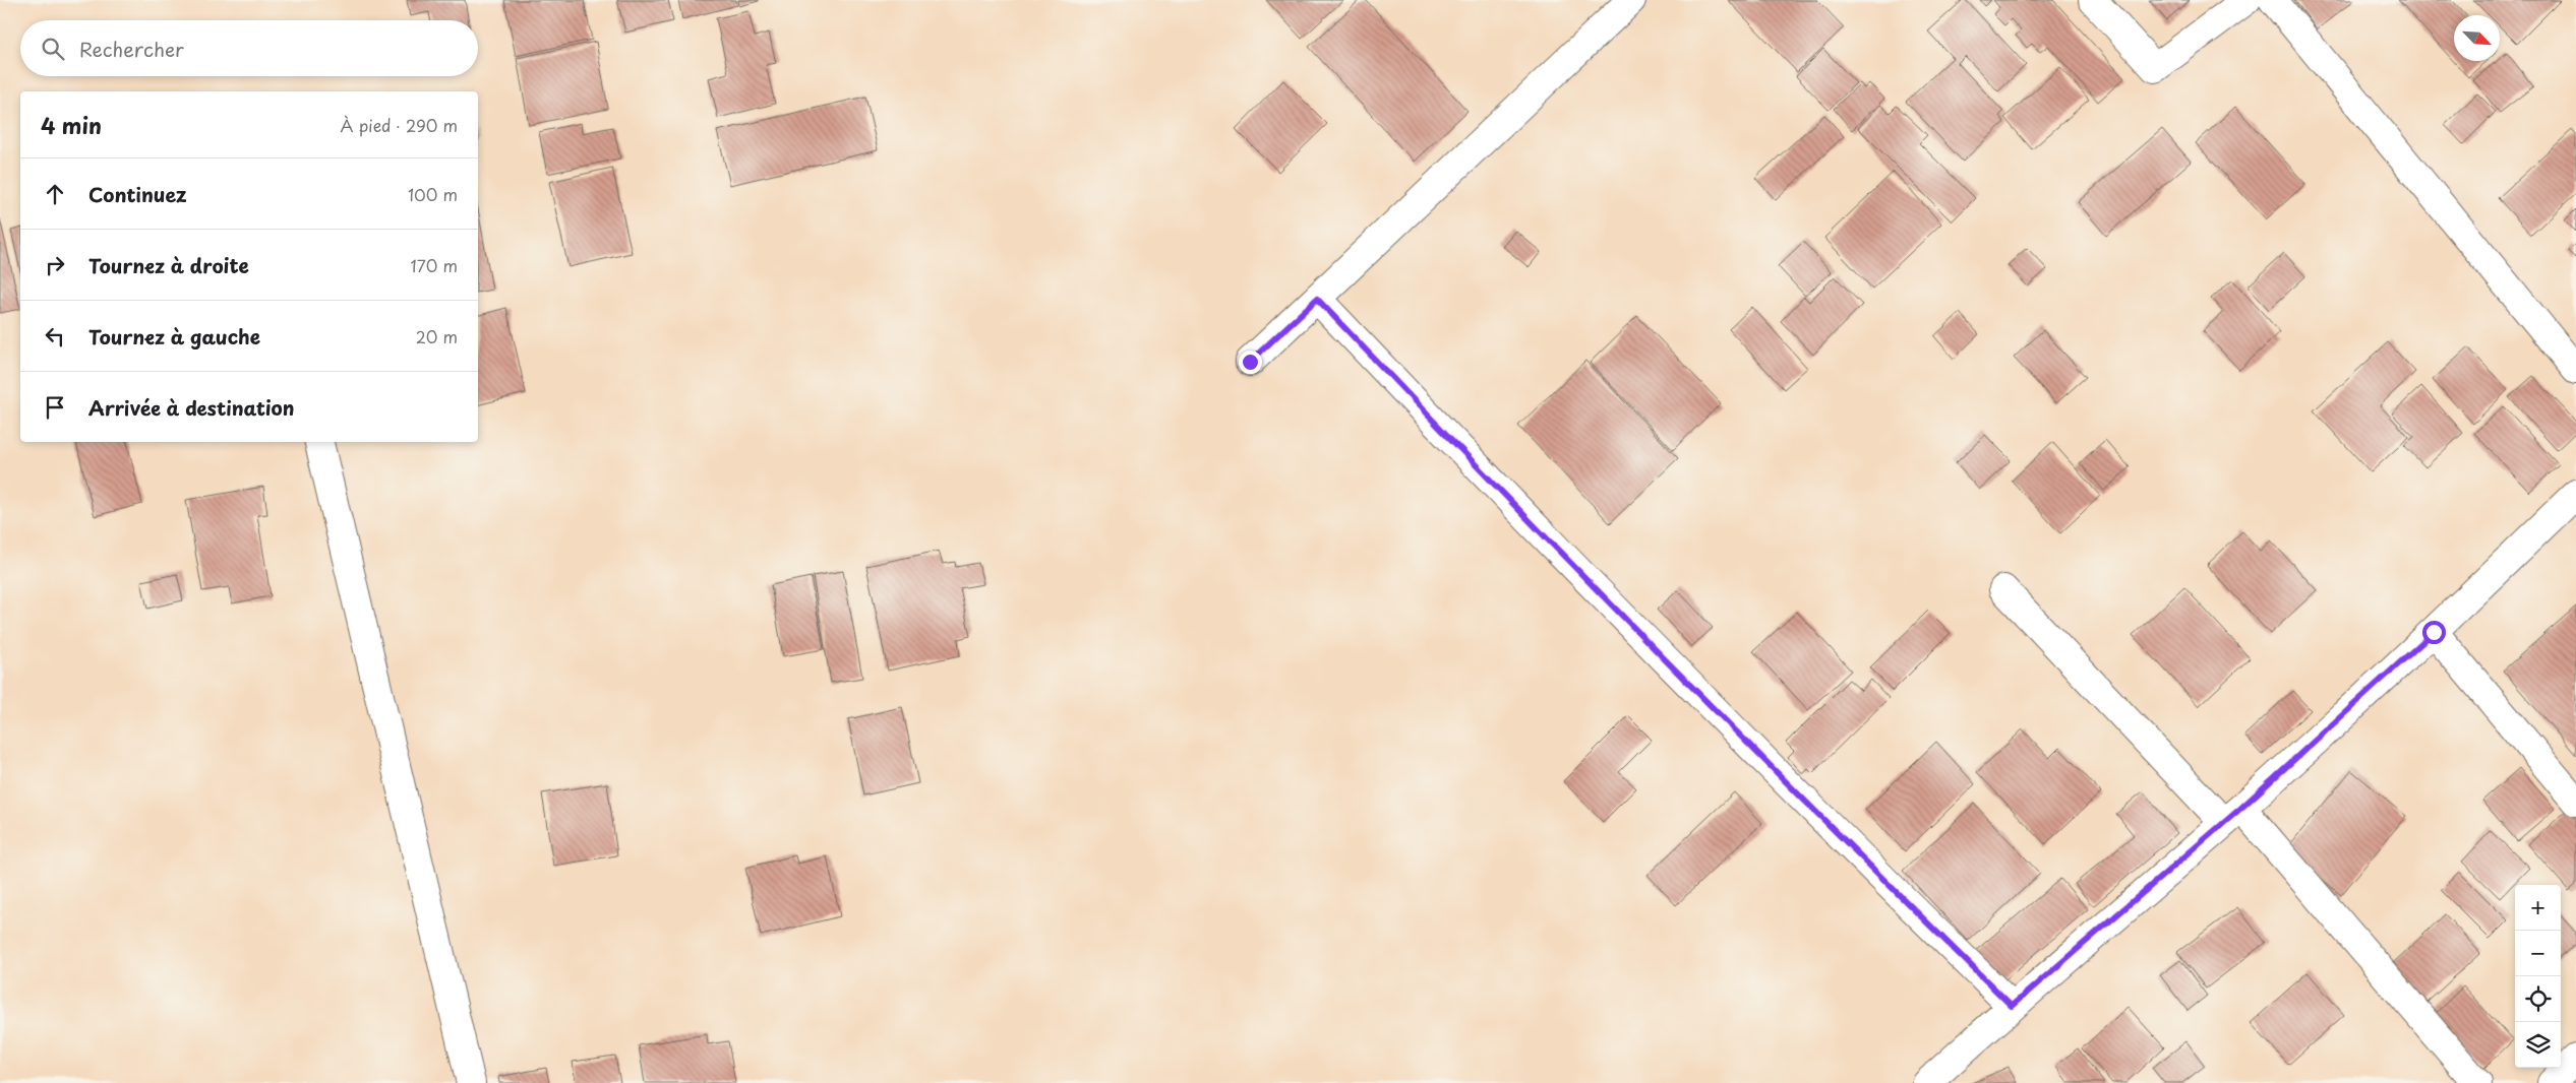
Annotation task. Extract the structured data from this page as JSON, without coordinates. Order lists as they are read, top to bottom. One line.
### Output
{"north":"bottom right","page":{"search":"Rechercher","heading":["4 min","À pied · 290 m"],"list":[["Continuez","100 m"],["Tournez à droite","170 m"],["Tournez à gauche","20 m"],"Arrivée à destination"],"map_buttons":["+","−"]}}
